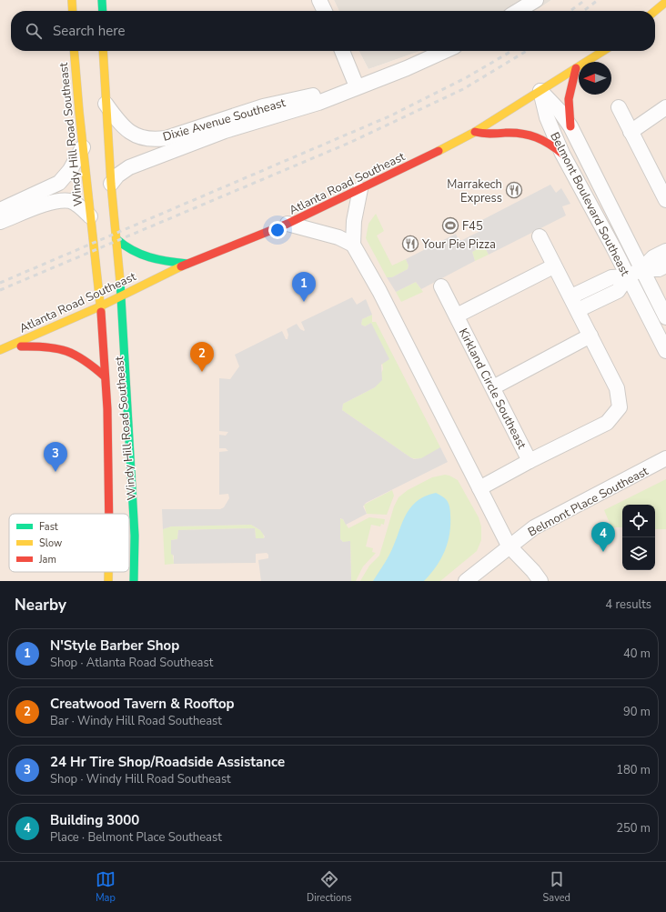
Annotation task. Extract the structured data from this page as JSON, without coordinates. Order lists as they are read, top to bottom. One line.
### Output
{"streets":{"main road":["Windy Hill Road Southeast","Atlanta Road Southeast"],"street":["Dixie Avenue Southeast","Belmont Boulevard Southeast","Kirkland Circle Southeast","Belmont Place Southeast"]},"crossings":[["Dixie Avenue Southeast","Windy Hill Road Southeast"],["Windy Hill Road Southeast","Atlanta Road Southeast"],["Atlanta Road Southeast","Belmont Boulevard Southeast"]],"places":{"restaurant":["Marrakech Express","Your Pie Pizza"],"sports":["F45"]},"legend":["Fast","Slow","Jam"],"north":"left","page":{"search":"Search here","pins":["1","2","3","4"],"heading":["Nearby","4 results"],"list":[{"mark":"1","name":"N'Style Barber Shop","note":"Shop · Atlanta Road Southeast","value":"40 m"},{"mark":"2","name":"Creatwood Tavern & Rooftop","note":"Bar · Windy Hill Road Southeast","value":"90 m"},{"mark":"3","name":"24 Hr Tire Shop/Roadside Assistance","note":"Shop · Windy Hill Road Southeast","value":"180 m"},{"mark":"4","name":"Building 3000","note":"Place · Belmont Place Southeast","value":"250 m"}],"nav":["Map","Directions","Saved"]}}
